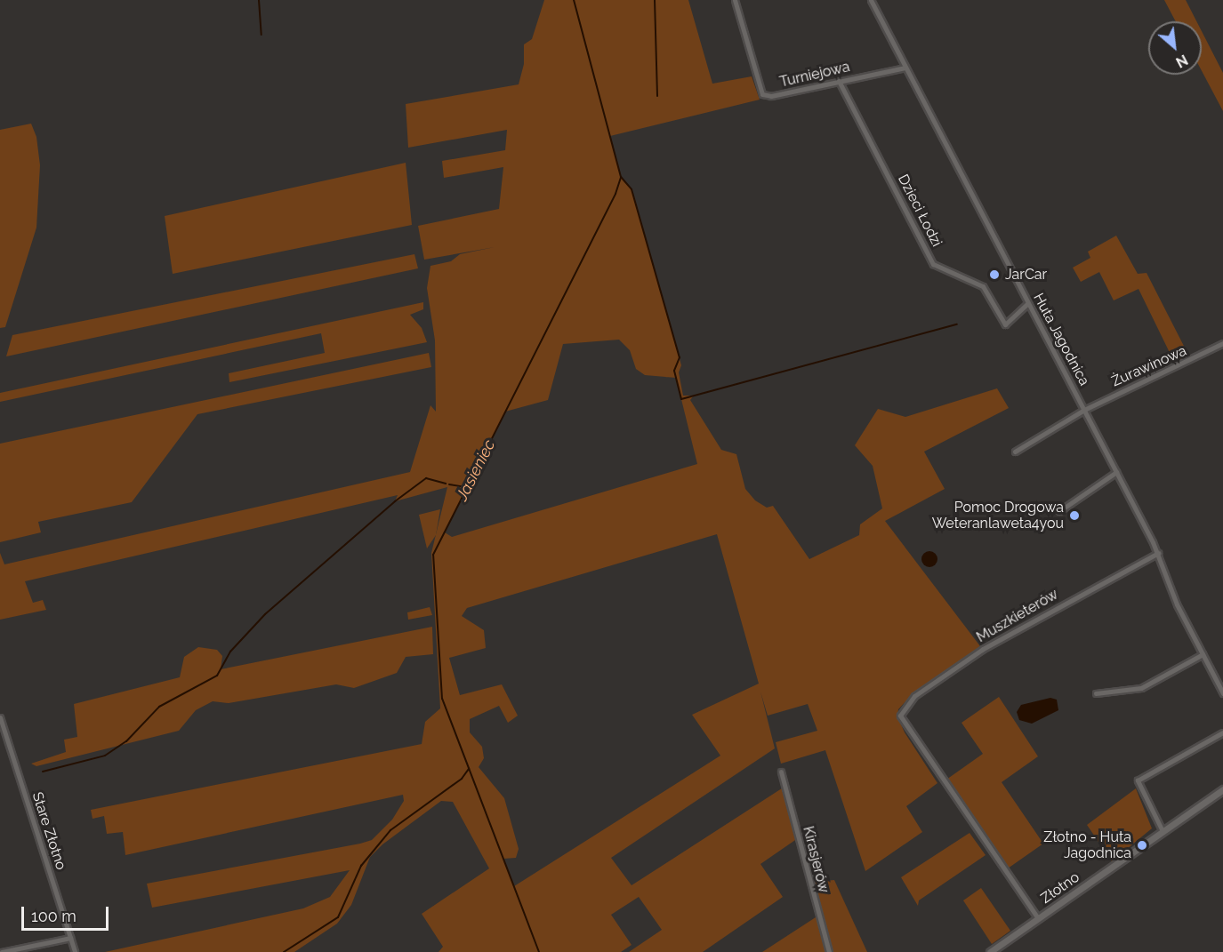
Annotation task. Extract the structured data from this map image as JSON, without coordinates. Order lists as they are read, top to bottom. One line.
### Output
{"streets":{"street":["Turniejowa","Dzieci Łodzi","Huta Jagodnica","Żurawinowa","Muszkieterów","Stare Złotno","Kirasjerów","Złotno"]},"crossings":[["Turniejowa","Dzieci Łodzi"],["Turniejowa","Huta Jagodnica"],["Dzieci Łodzi","Huta Jagodnica"],["Huta Jagodnica","Żurawinowa"],["Huta Jagodnica","Muszkieterów"],["Muszkieterów","Złotno"]],"water":["Jasieniec"],"places":["JarCar","Pomoc Drogowa Weteranlaweta4you","Złotno - Huta Jagodnica"],"scale_bar":"100 m","north":"bottom right"}
